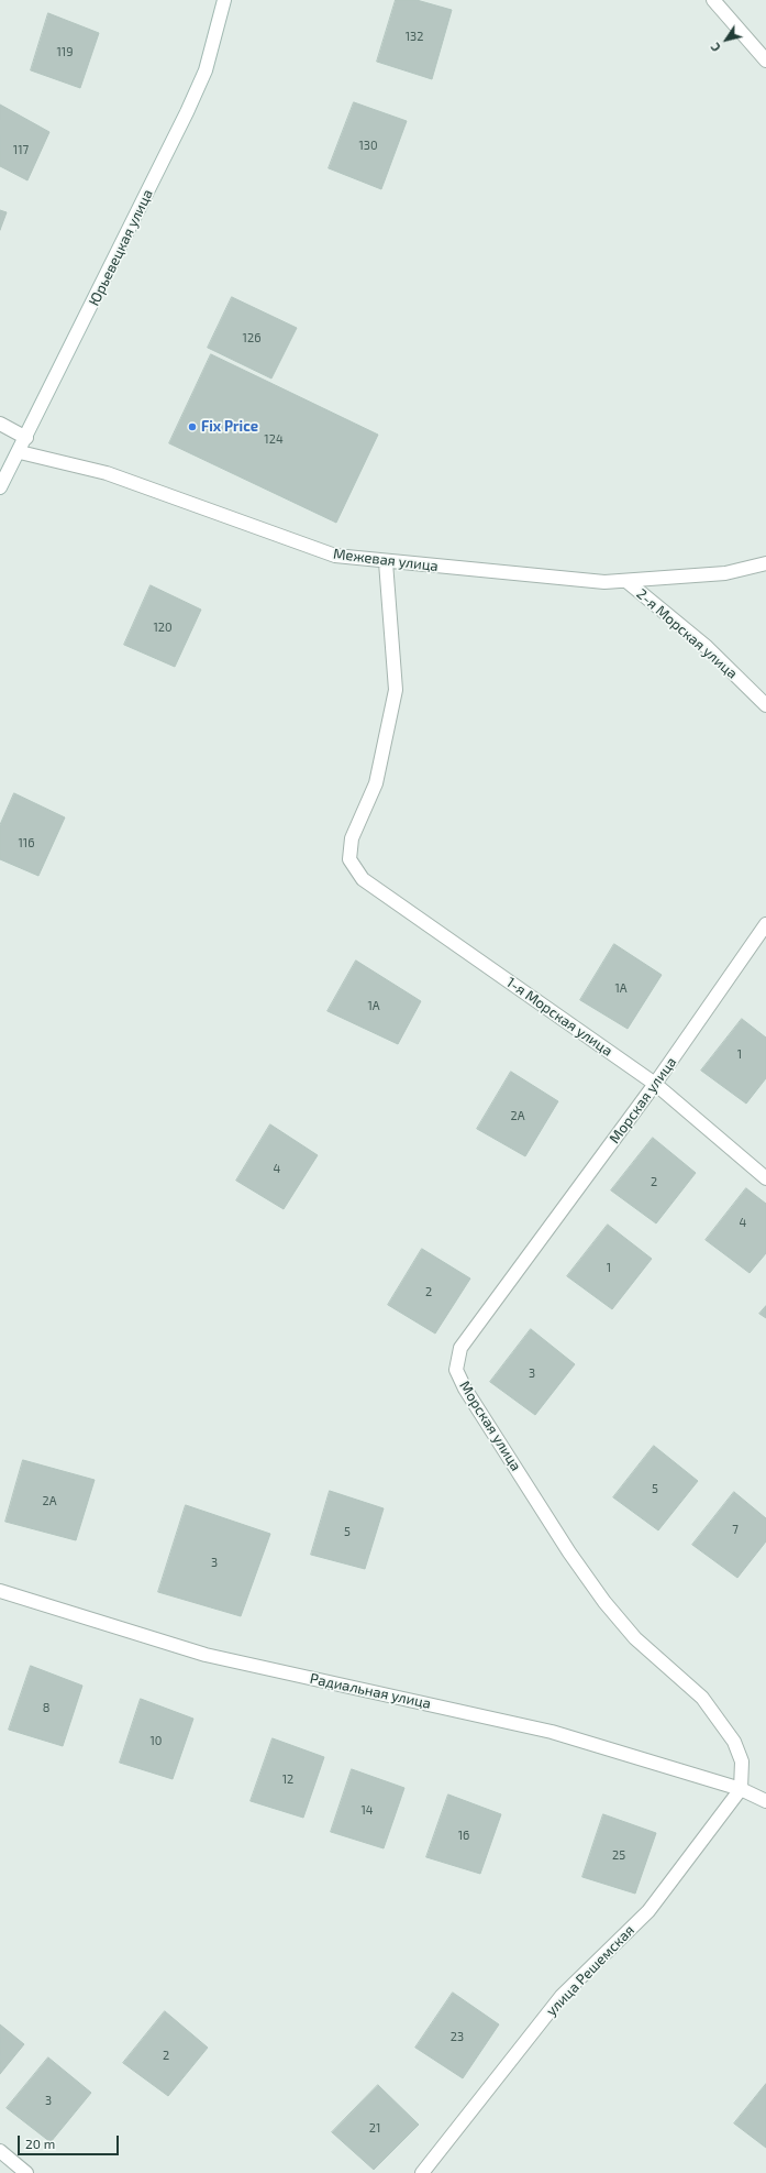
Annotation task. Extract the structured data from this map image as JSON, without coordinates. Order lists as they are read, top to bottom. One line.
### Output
{"streets":{"street":["Юрьевецкая улица","Межевая улица","2-я Морская улица","1-я Морская улица","Морская улица","Радиальная улица","улица Решемская"]},"crossings":[["Юрьевецкая улица","Межевая улица"],["Межевая улица","2-я Морская улица"],["Межевая улица","1-я Морская улица"],["1-я Морская улица","Морская улица"],["Морская улица","Радиальная улица"],["Морская улица","улица Решемская"],["Радиальная улица","улица Решемская"]],"places":["Fix Price"],"house_numbers":["132","119","130","117","126","124","120","116","1А","1А","1","2А","4","2","4","1","2","3","5","2А","7","5","3","8","10","12","14","16","25","23","2","3","21"],"scale_bar":"20 m","north":"bottom left"}
